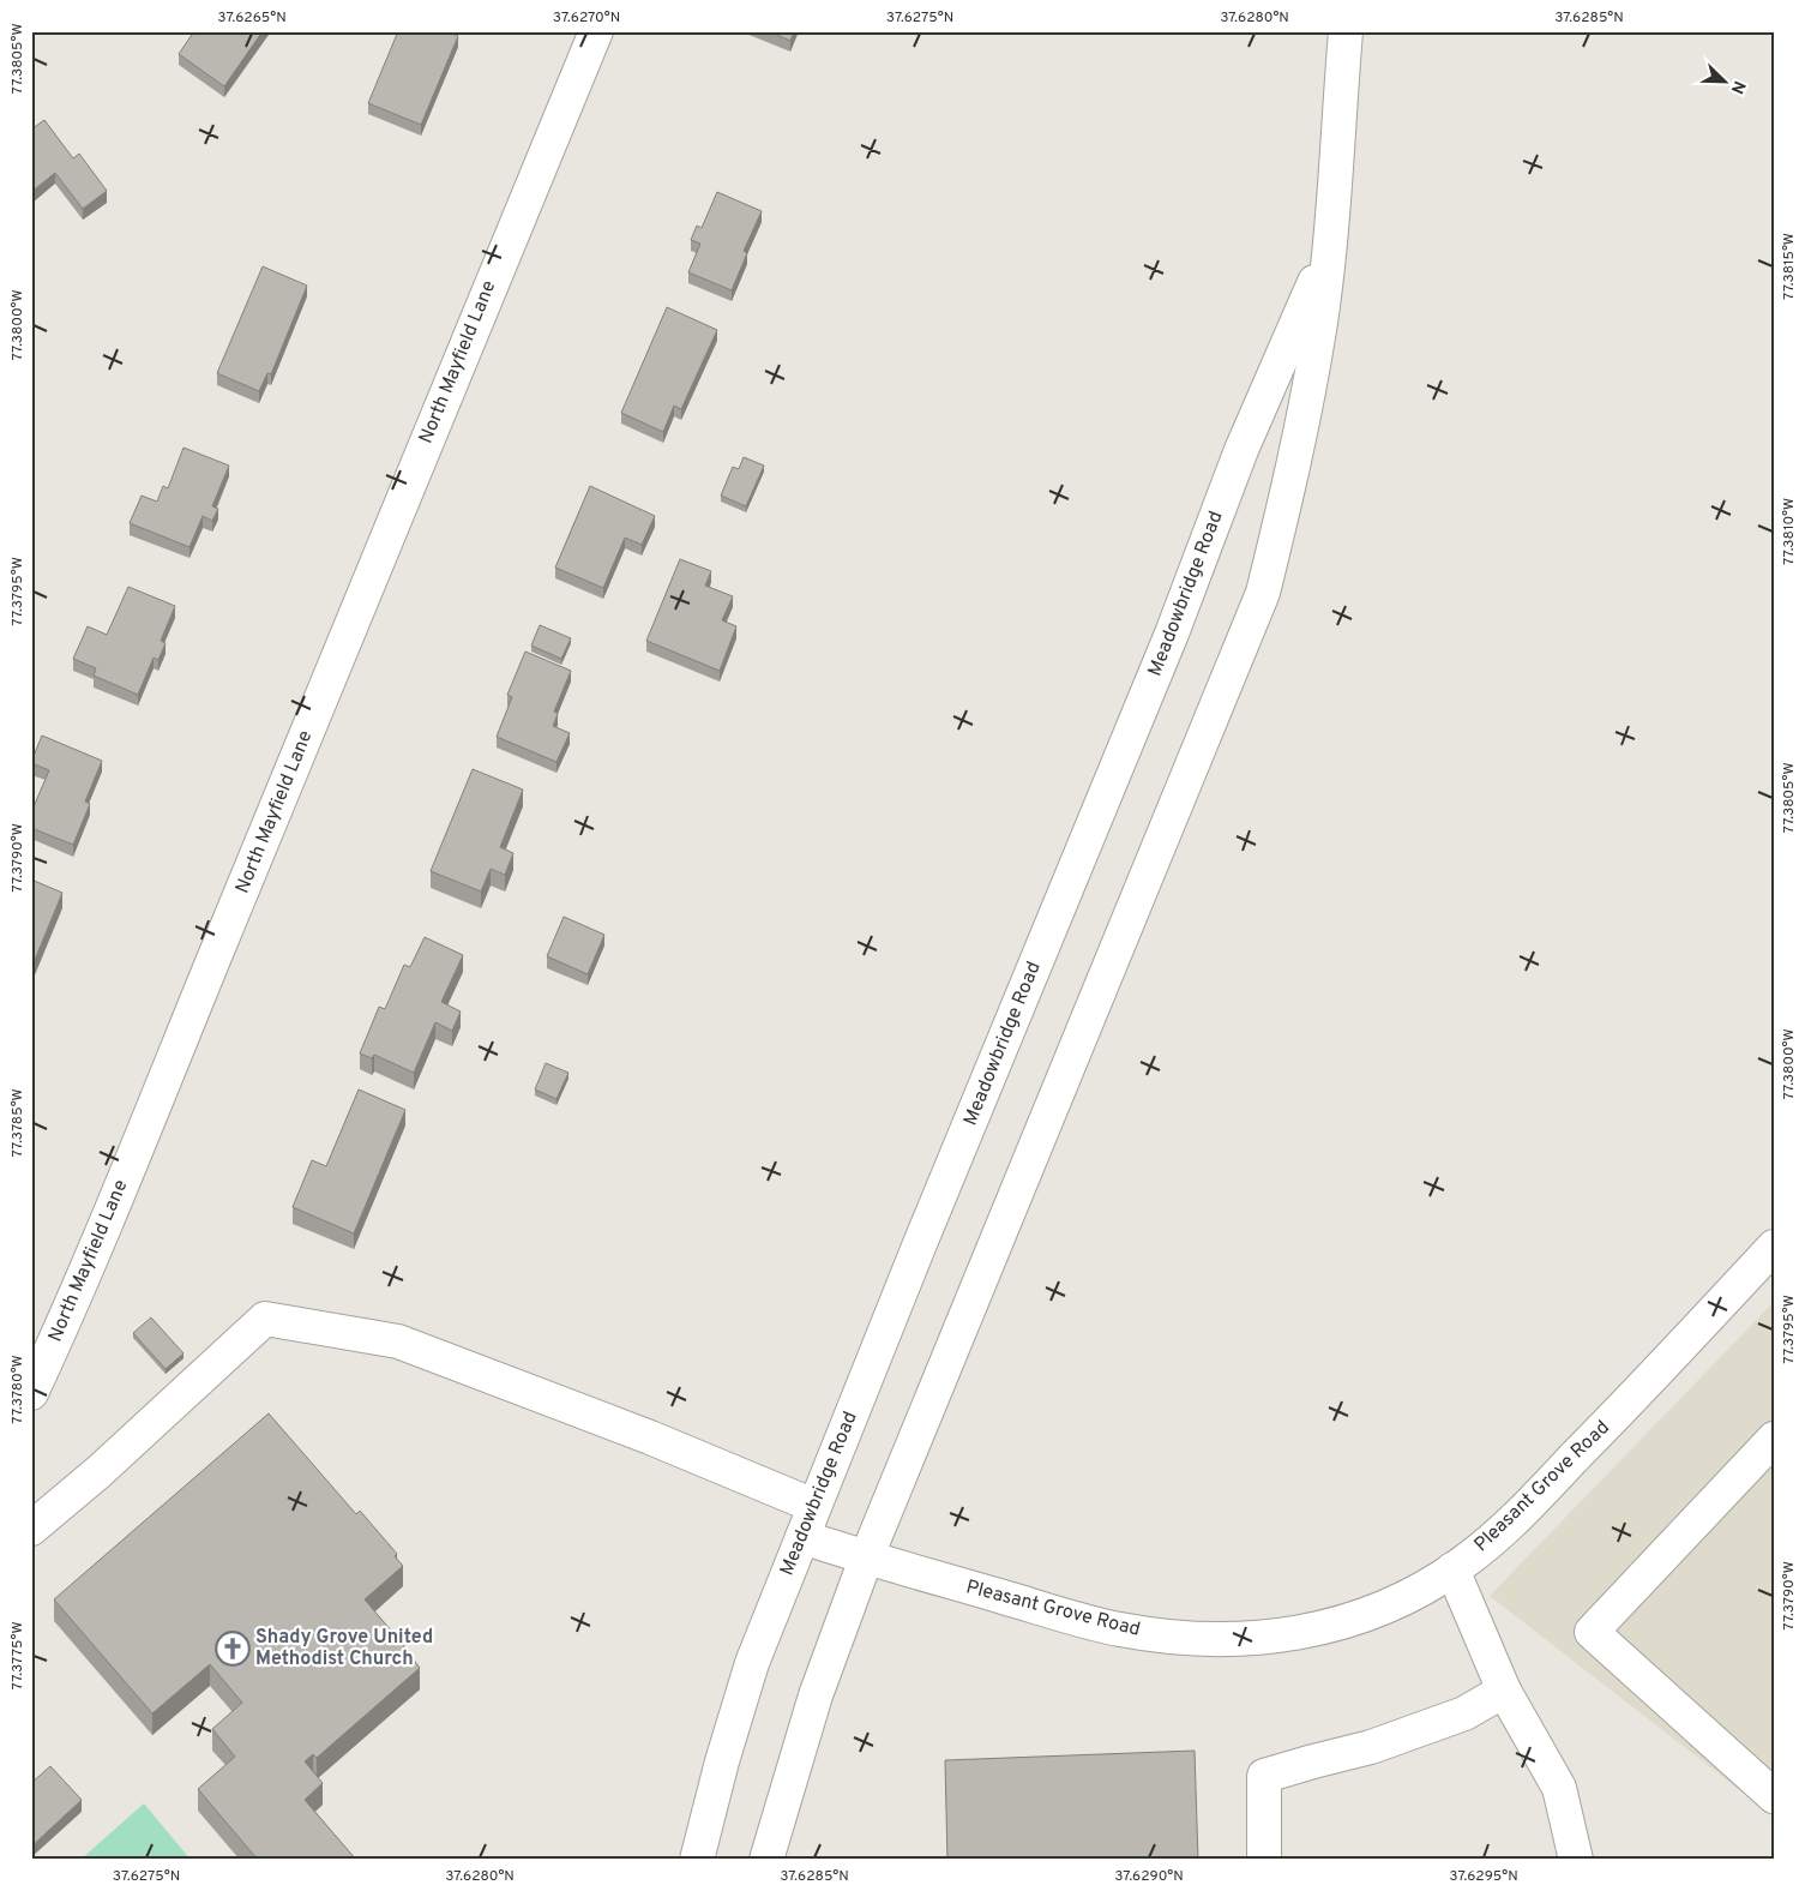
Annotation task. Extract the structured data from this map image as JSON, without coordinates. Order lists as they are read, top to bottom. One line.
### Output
{"streets":{"main road":["North Mayfield Lane","Meadowbridge Road","Pleasant Grove Road"]},"crossings":[["Meadowbridge Road","Pleasant Grove Road"]],"places":{"church":["Shady Grove United Methodist Church"]},"north":"bottom right","coordinates":["37.6265°N","37.6270°N","37.6275°N","37.6280°N","37.6285°N","77.3805°W","77.3815°W","77.3800°W","77.3810°W","77.3795°W","77.3790°W","77.3785°W","77.3780°W","77.3775°W","37.6290°N","37.6295°N"]}
